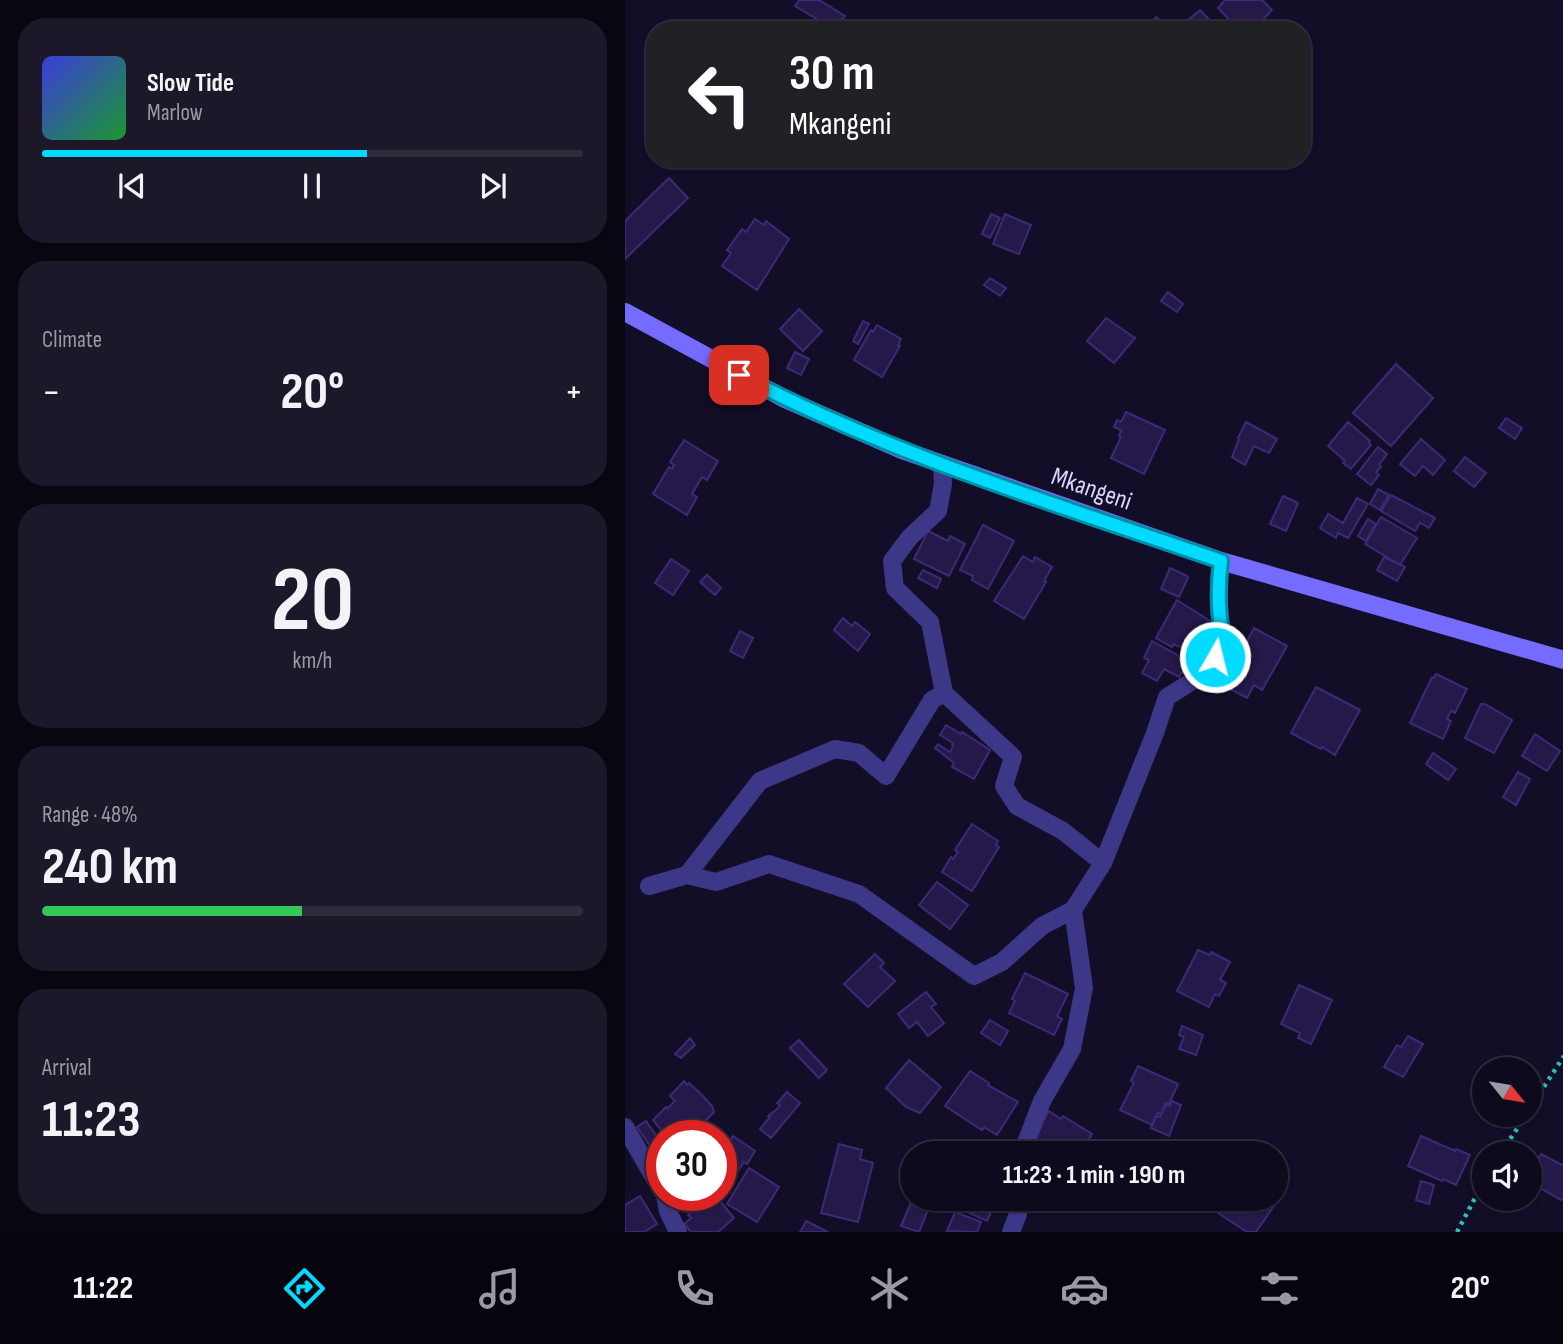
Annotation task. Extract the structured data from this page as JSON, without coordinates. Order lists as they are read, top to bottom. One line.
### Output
{"streets":{"street":["Mkangeni"]},"north":"bottom right","page":{"turn":["30 m","Mkangeni"],"song":["Slow Tide","Marlow"],"tile":["Climate",["20","km/h"],["Range · 48%","240 km"],["Arrival","11:23"]],"heat":["−","20°","+"],"limit":"30","trip":"11:23 · 1 min · 190 m","tabs":["11:22","20°"]}}
